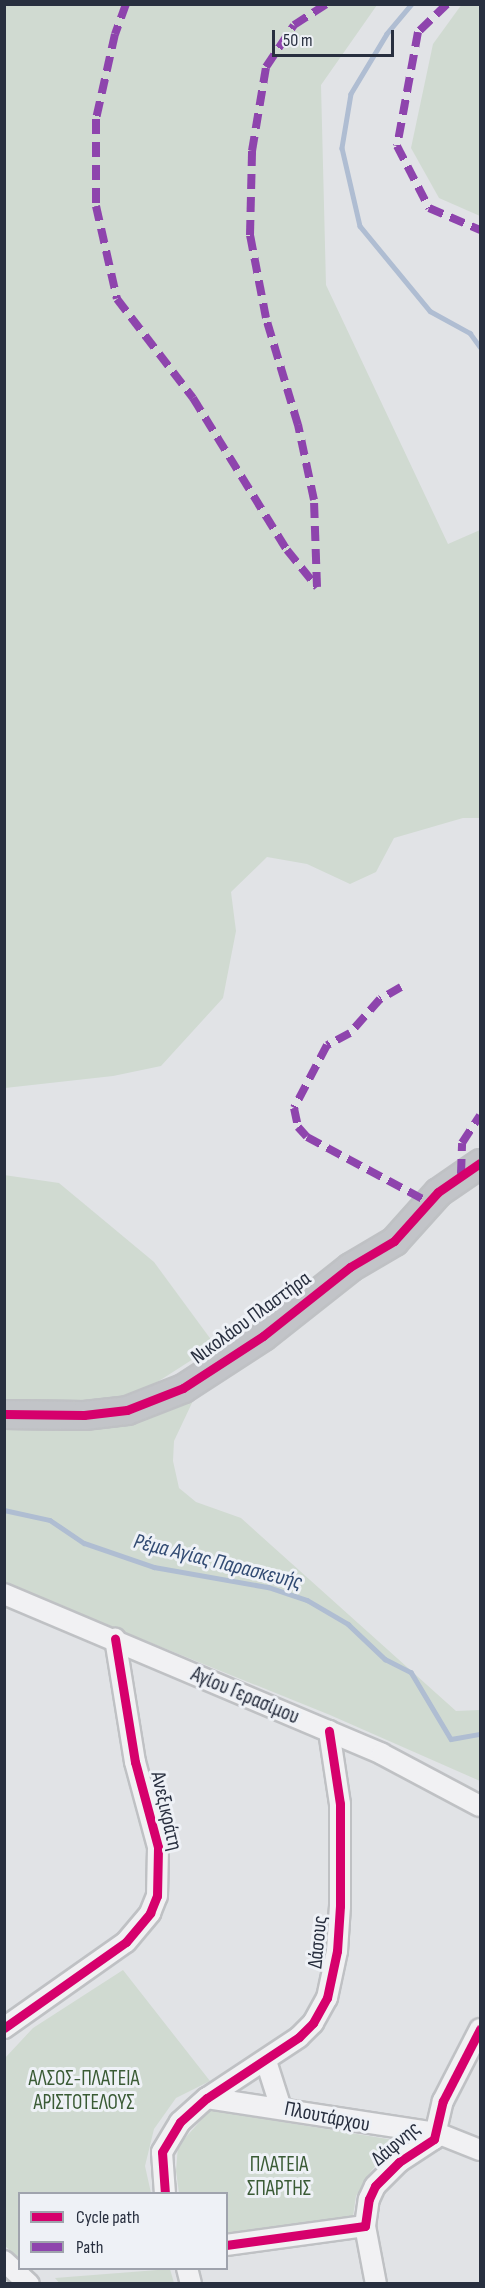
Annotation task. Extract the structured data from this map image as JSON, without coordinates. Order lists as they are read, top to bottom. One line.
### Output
{"streets":{"street":["Νικολάου Πλαστήρα","Αγίου Γερασίμου","Ανεξικράτη","Δάσους","Πλουτάρχου","Δάφνης"]},"crossings":[["Αγίου Γερασίμου","Ανεξικράτη"],["Αγίου Γερασίμου","Δάσους"],["Δάσους","Πλουτάρχου"],["Πλουτάρχου","Δάφνης"]],"water":["Ρέμα Αγίας Παρασκευής"],"parks":["ΑΛΣΟΣ-ΠΛΑΤΕΙΑ ΑΡΙΣΤΟΤΕΛΟΥΣ","ΠΛΑΤΕΙΑ ΣΠΑΡΤΗΣ"],"legend":["Cycle path","Path"],"scale_bar":"50 m"}
